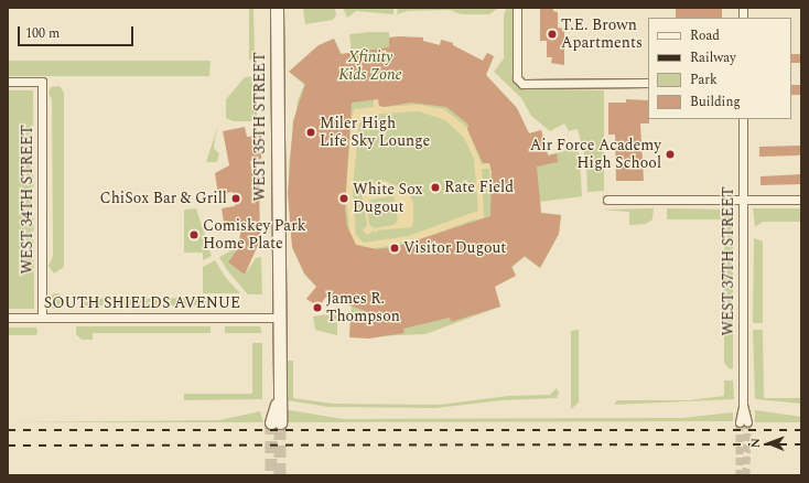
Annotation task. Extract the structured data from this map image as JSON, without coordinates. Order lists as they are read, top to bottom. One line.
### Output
{"streets":{"main road":["WEST 35TH STREET"],"street":["WEST 34TH STREET","WEST 37TH STREET","SOUTH SHIELDS AVENUE"]},"crossings":[["WEST 35TH STREET","SOUTH SHIELDS AVENUE"],["WEST 34TH STREET","SOUTH SHIELDS AVENUE"]],"parks":["Xfinity Kids Zone"],"places":["T.E. Brown Apartments","Miler High Life Sky Lounge","Air Force Academy High School","Rate Field","ChiSox Bar & Grill","White Sox Dugout","Comiskey Park Home Plate","Visitor Dugout","James R. Thompson"],"legend":["Road","Railway","Park","Building"],"scale_bar":"100 m","north":"left"}
